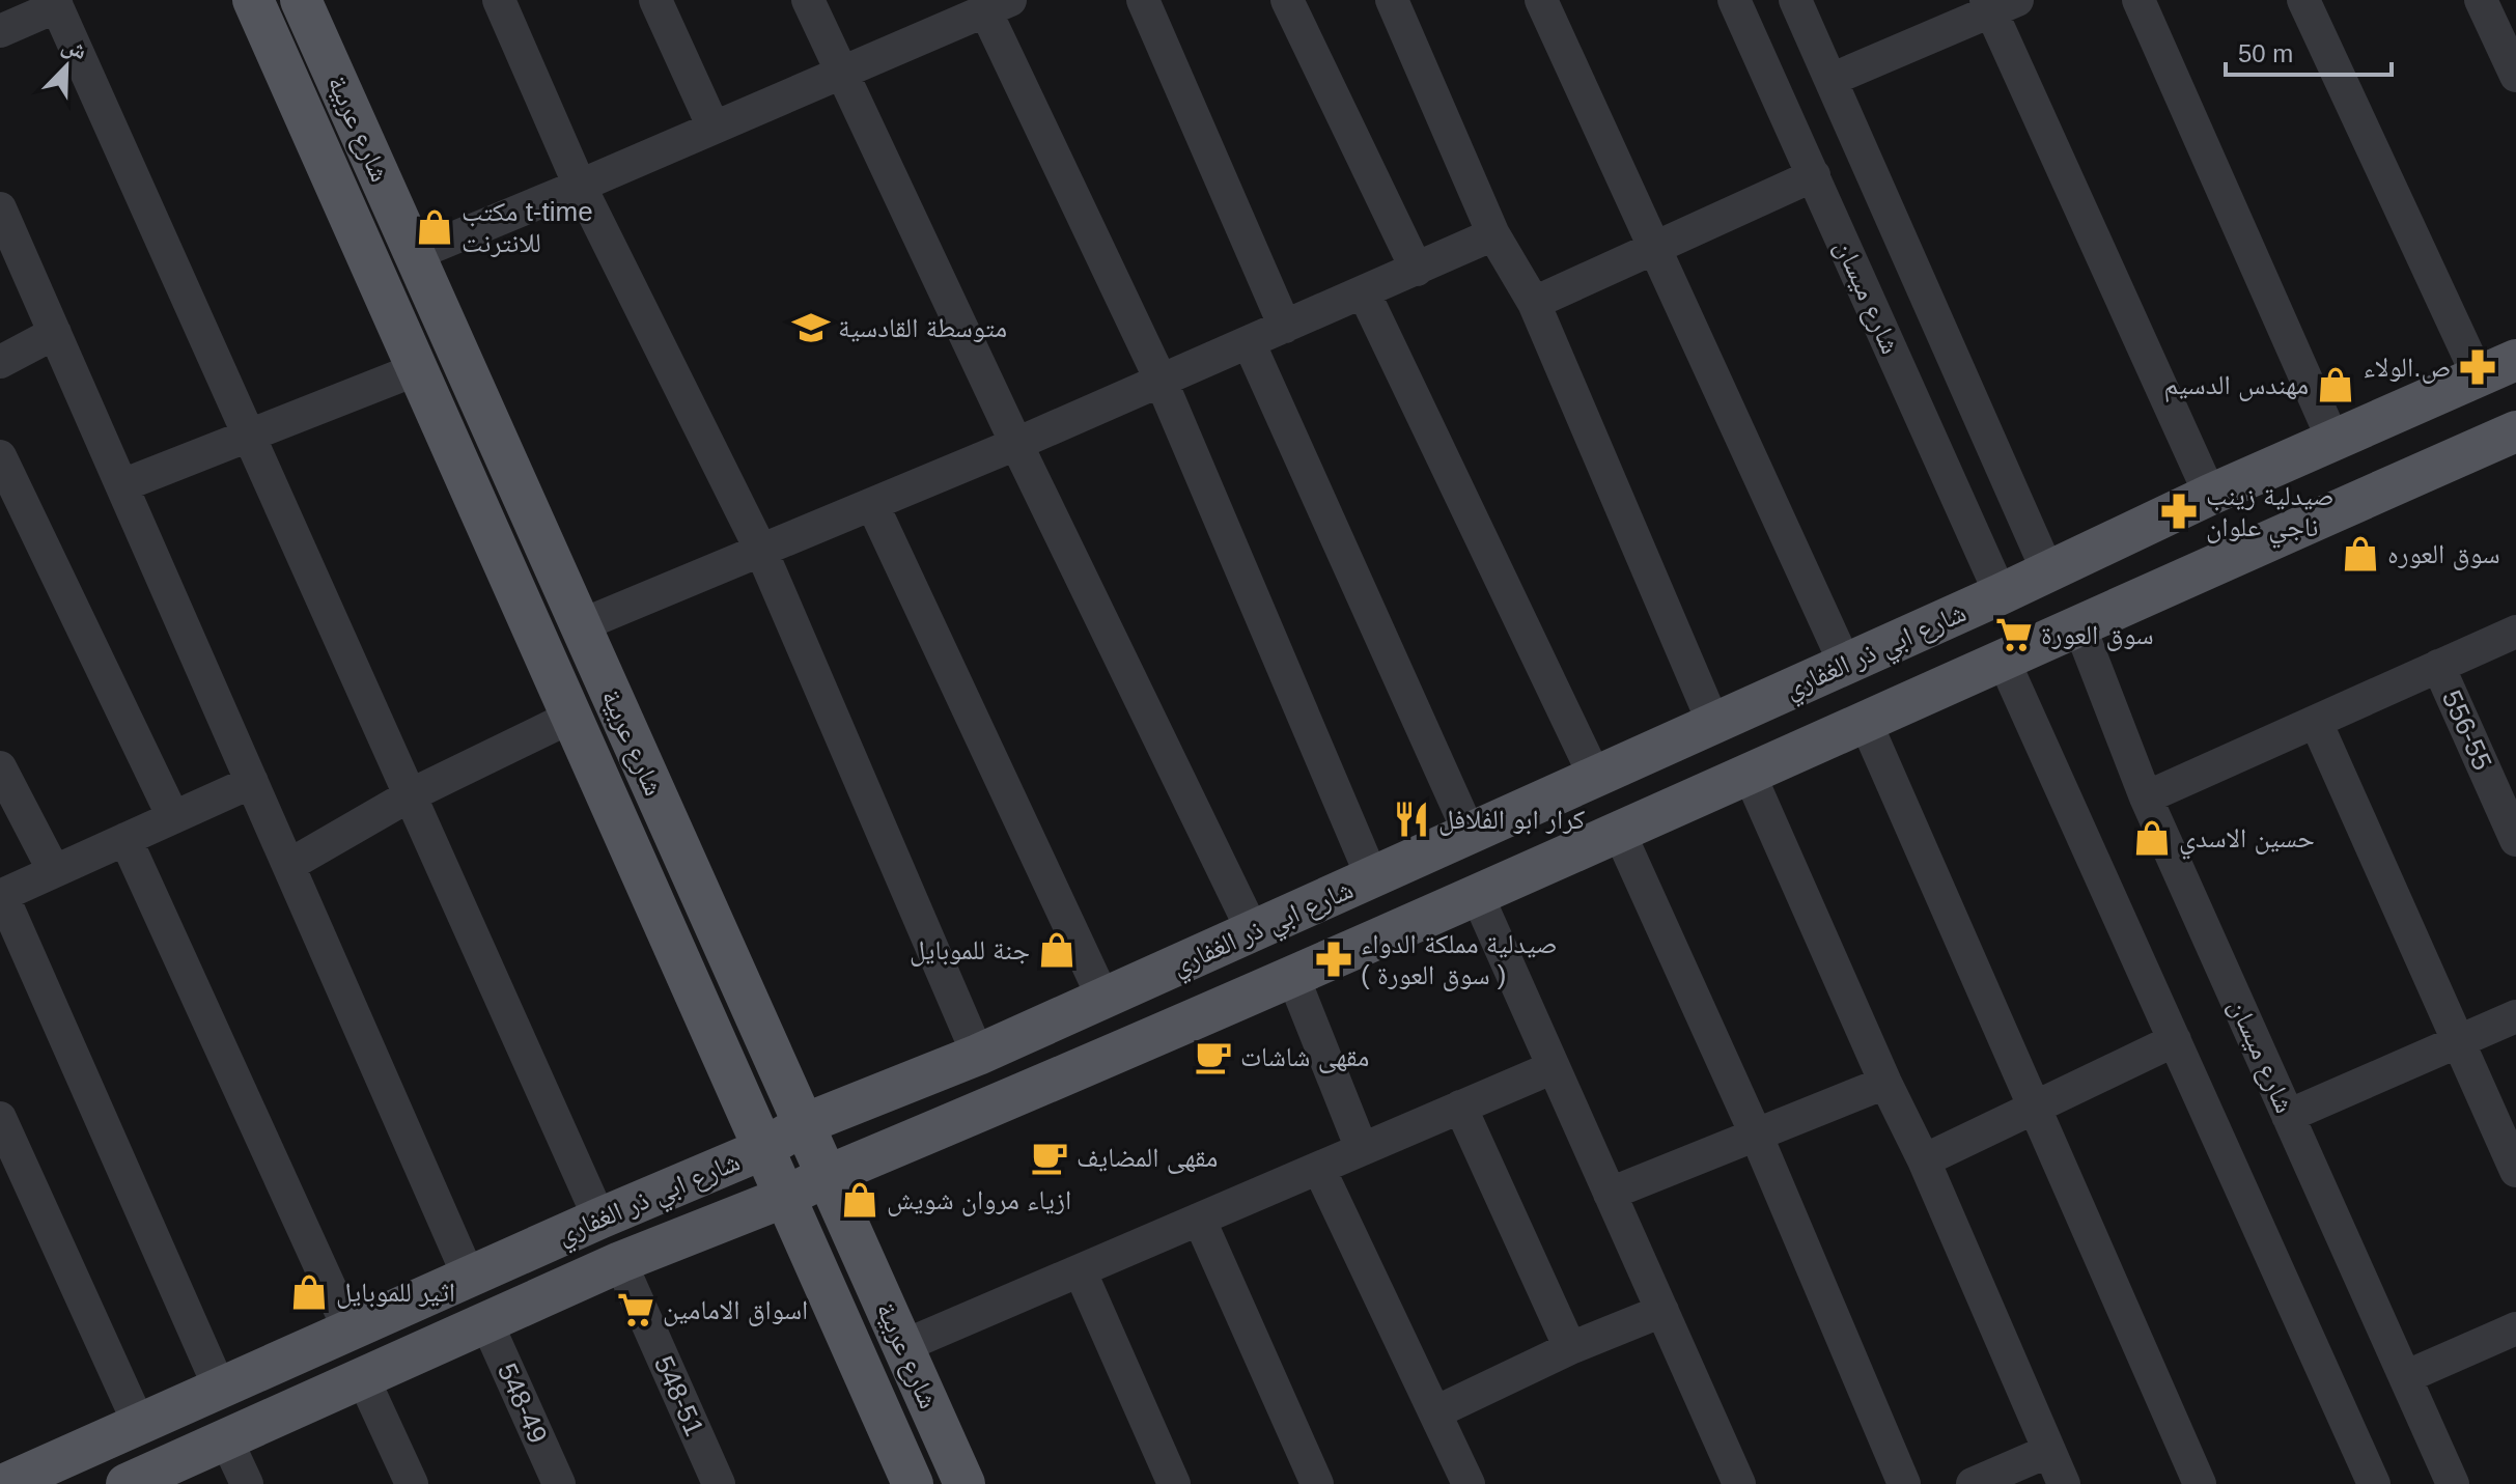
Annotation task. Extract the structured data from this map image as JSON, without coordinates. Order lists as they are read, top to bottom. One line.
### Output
{"streets":{"main road":["شارع عربية","شارع ابي ذر الغفاري"],"street":["شارع ميسان","556-55","548-51","548-49"]},"crossings":[["شارع عربية","شارع ابي ذر الغفاري"],["شارع ميسان","شارع ابي ذر الغفاري"],["شارع ابي ذر الغفاري","548-51"],["شارع ابي ذر الغفاري","548-49"]],"places":{"shop":["مكتب t-time للانترنت","مهندس الدسيم","سوق العوره","حسين الاسدي","جنة للموبايل","ازياء مروان شويش","اثير للموبايل"],"school or university":["متوسطة القادسية"],"pharmacy":["ص.الولاء","صيدلية زينب ناجي علوان","صيدلية مملكة الدواء ( سوق العورة )"],"supermarket":["سوق العورة","اسواق الامامين"],"restaurant":["كرار ابو الفلافل"],"cafe":["مقهى شاشات","مقهى المضايف"]},"scale_bar":"50 m","north":"top right"}
